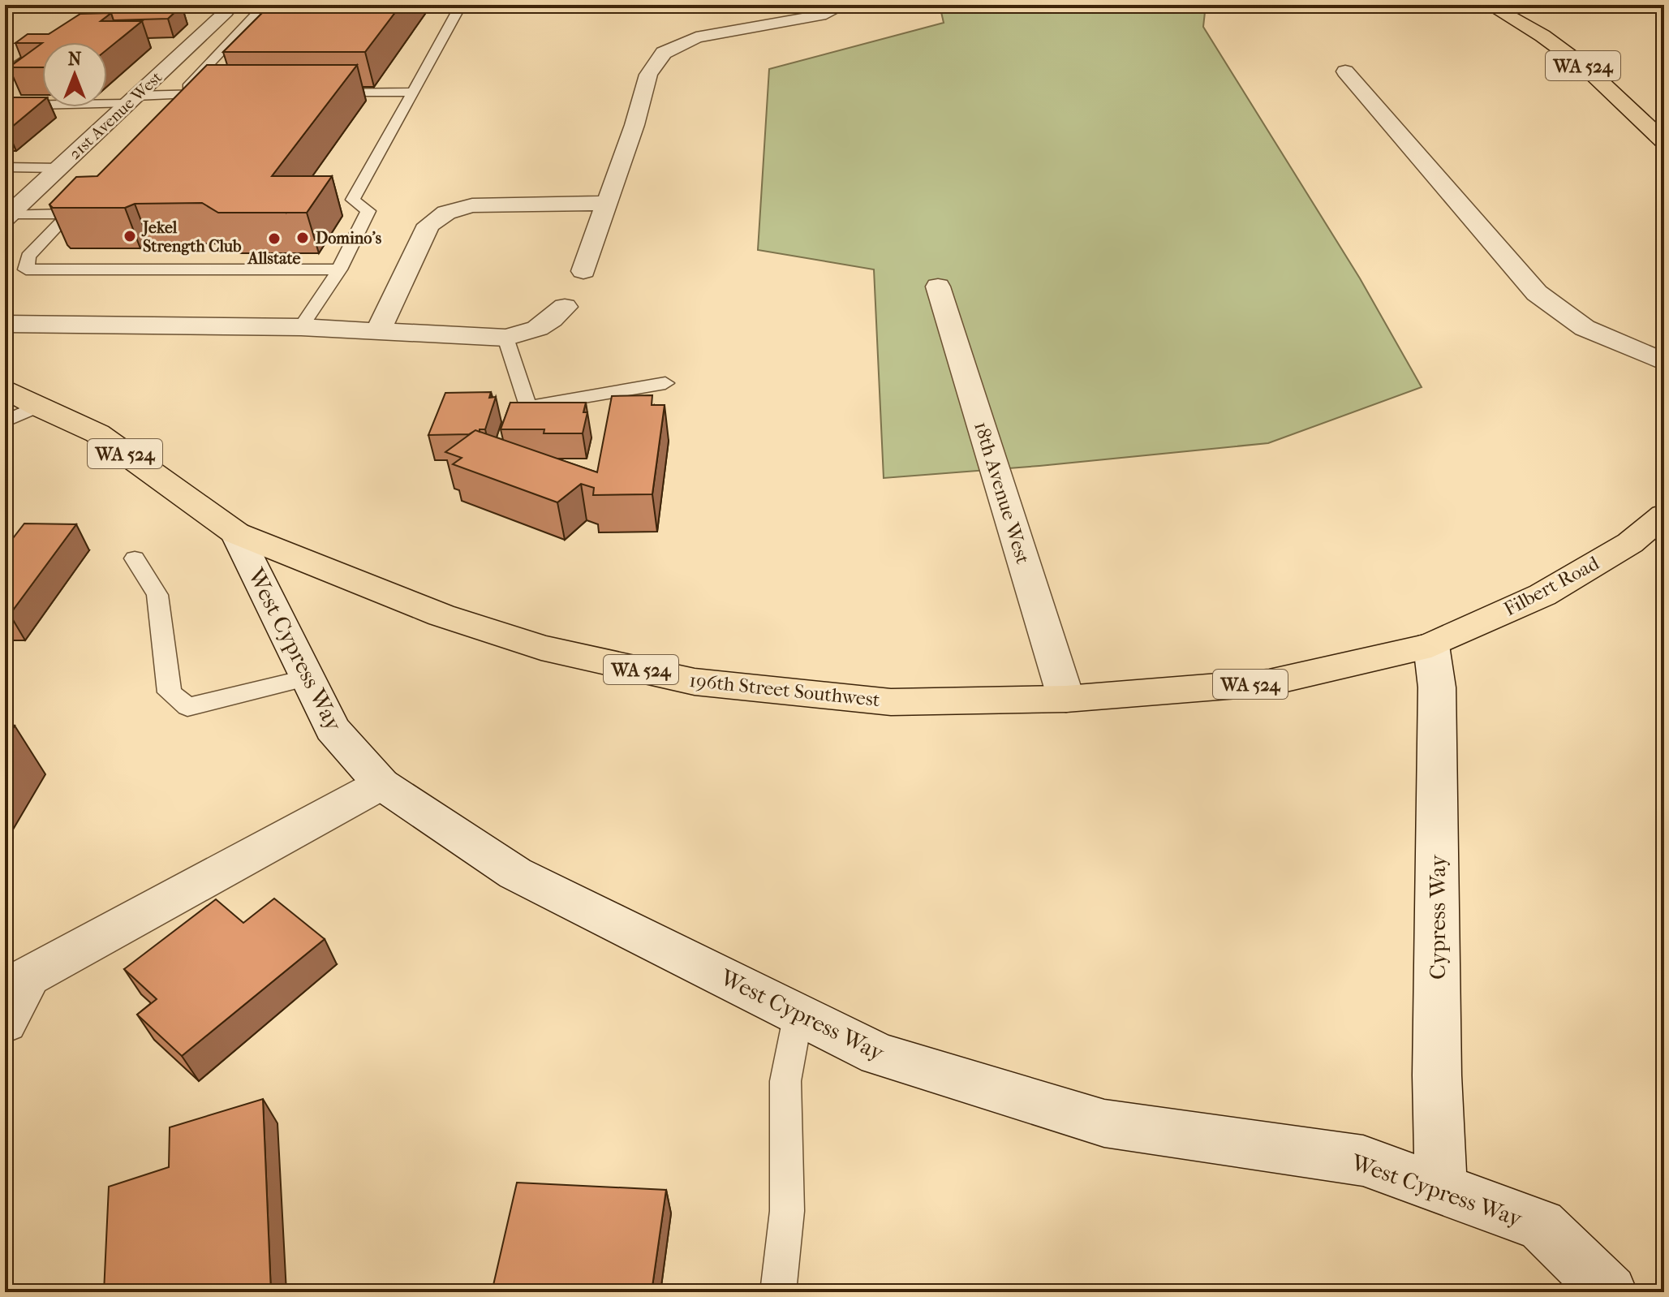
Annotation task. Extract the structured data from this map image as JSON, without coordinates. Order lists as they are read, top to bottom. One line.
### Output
{"streets":{"main road":["WA 524","Filbert Road","196th Street Southwest"],"street":["21st Avenue West","18th Avenue West","West Cypress Way","Cypress Way"]},"crossings":[["18th Avenue West","196th Street Southwest"],["Filbert Road","196th Street Southwest"],["Filbert Road","Cypress Way"],["West Cypress Way","196th Street Southwest"],["West Cypress Way","Cypress Way"],["196th Street Southwest","Cypress Way"]],"places":["Jekel Strength Club","Domino's","Allstate"],"north":"top"}
